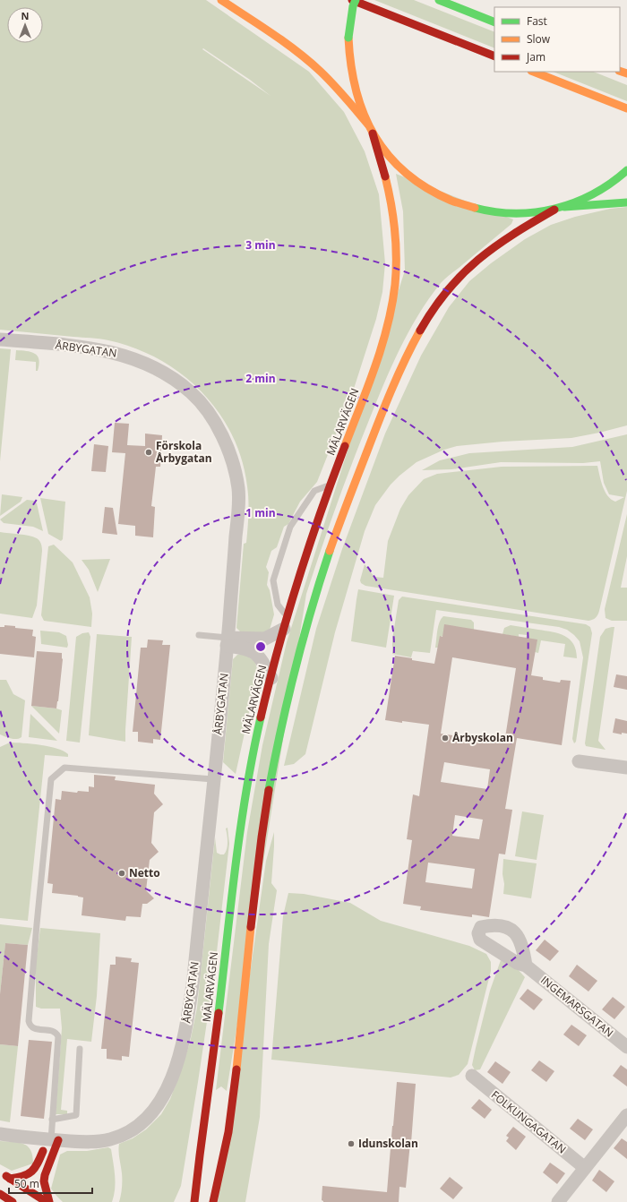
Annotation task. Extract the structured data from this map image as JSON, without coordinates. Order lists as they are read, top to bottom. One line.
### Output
{"streets":{"main road":["MÄLARVÄGEN"],"street":["ÅRBYGATAN","INGEMARSGATAN","FOLKUNGAGATAN"]},"places":["Förskola Årbygatan","Årbyskolan","Netto","Idunskolan"],"legend":["Fast","Slow","Jam"],"scale_bar":"50 m","north":"top","rings":["3 min","2 min","1 min"]}
